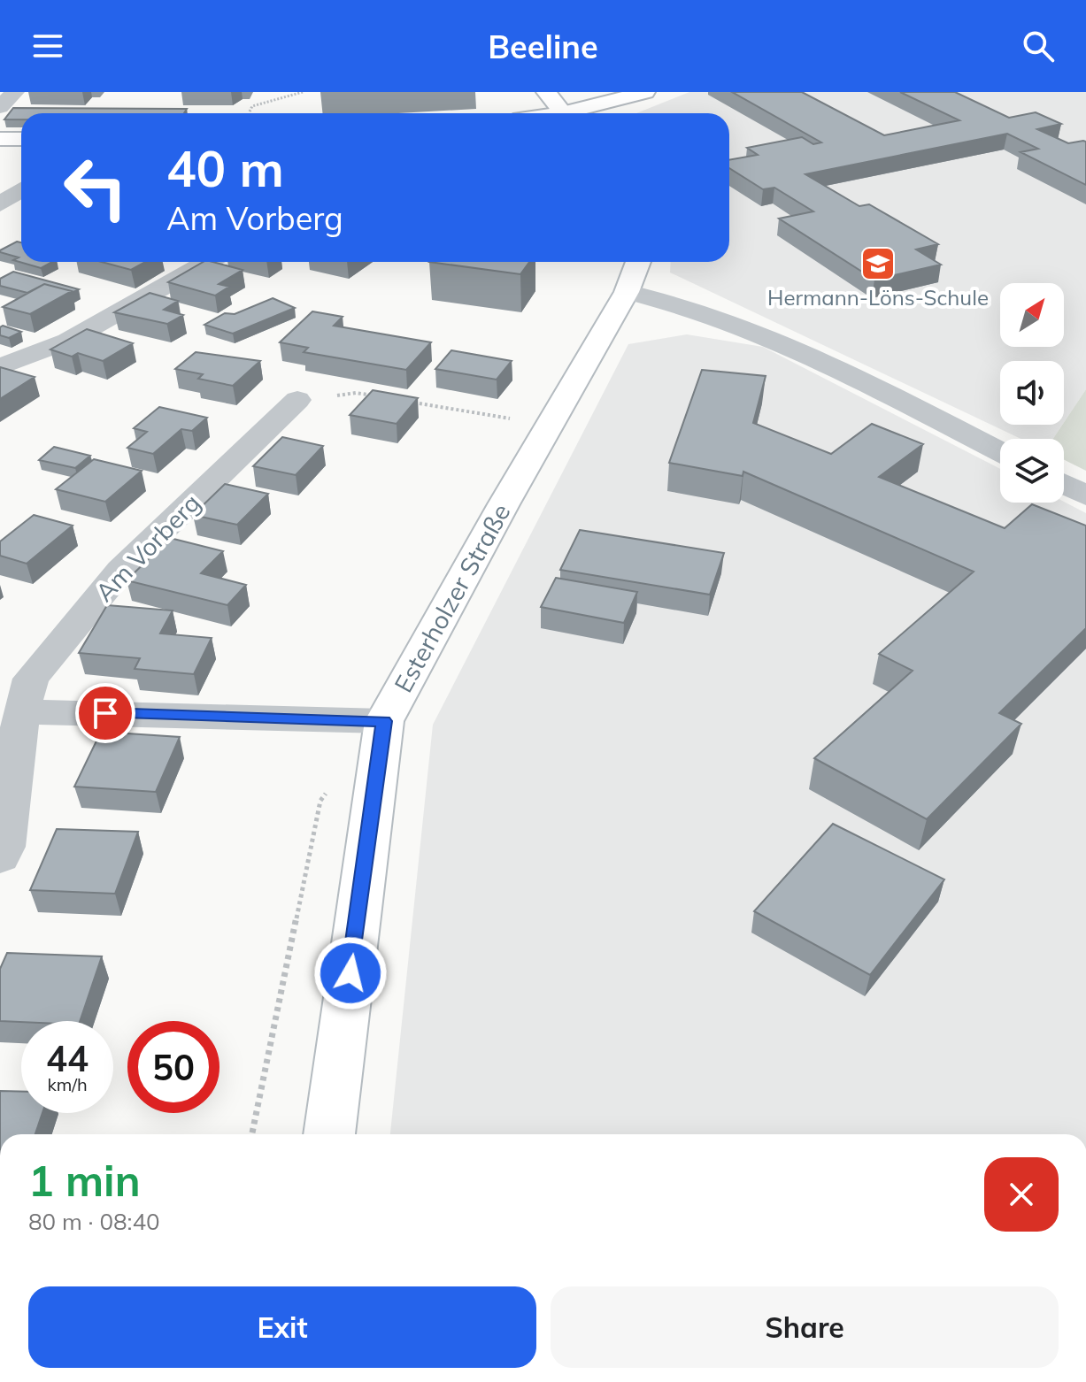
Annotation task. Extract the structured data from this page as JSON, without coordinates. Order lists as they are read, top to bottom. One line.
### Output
{"streets":{"main road":["Esterholzer Straße"],"street":["Am Vorberg"]},"places":{"school or university":["Hermann-Löns-Schule"]},"north":"top right","page":{"header":"Beeline","turn":["40 m","Am Vorberg"],"speed":"44 km/h","limit":"50","heading":["1 min","80 m · 08:40"],"buttons":["Exit","Share"]}}
